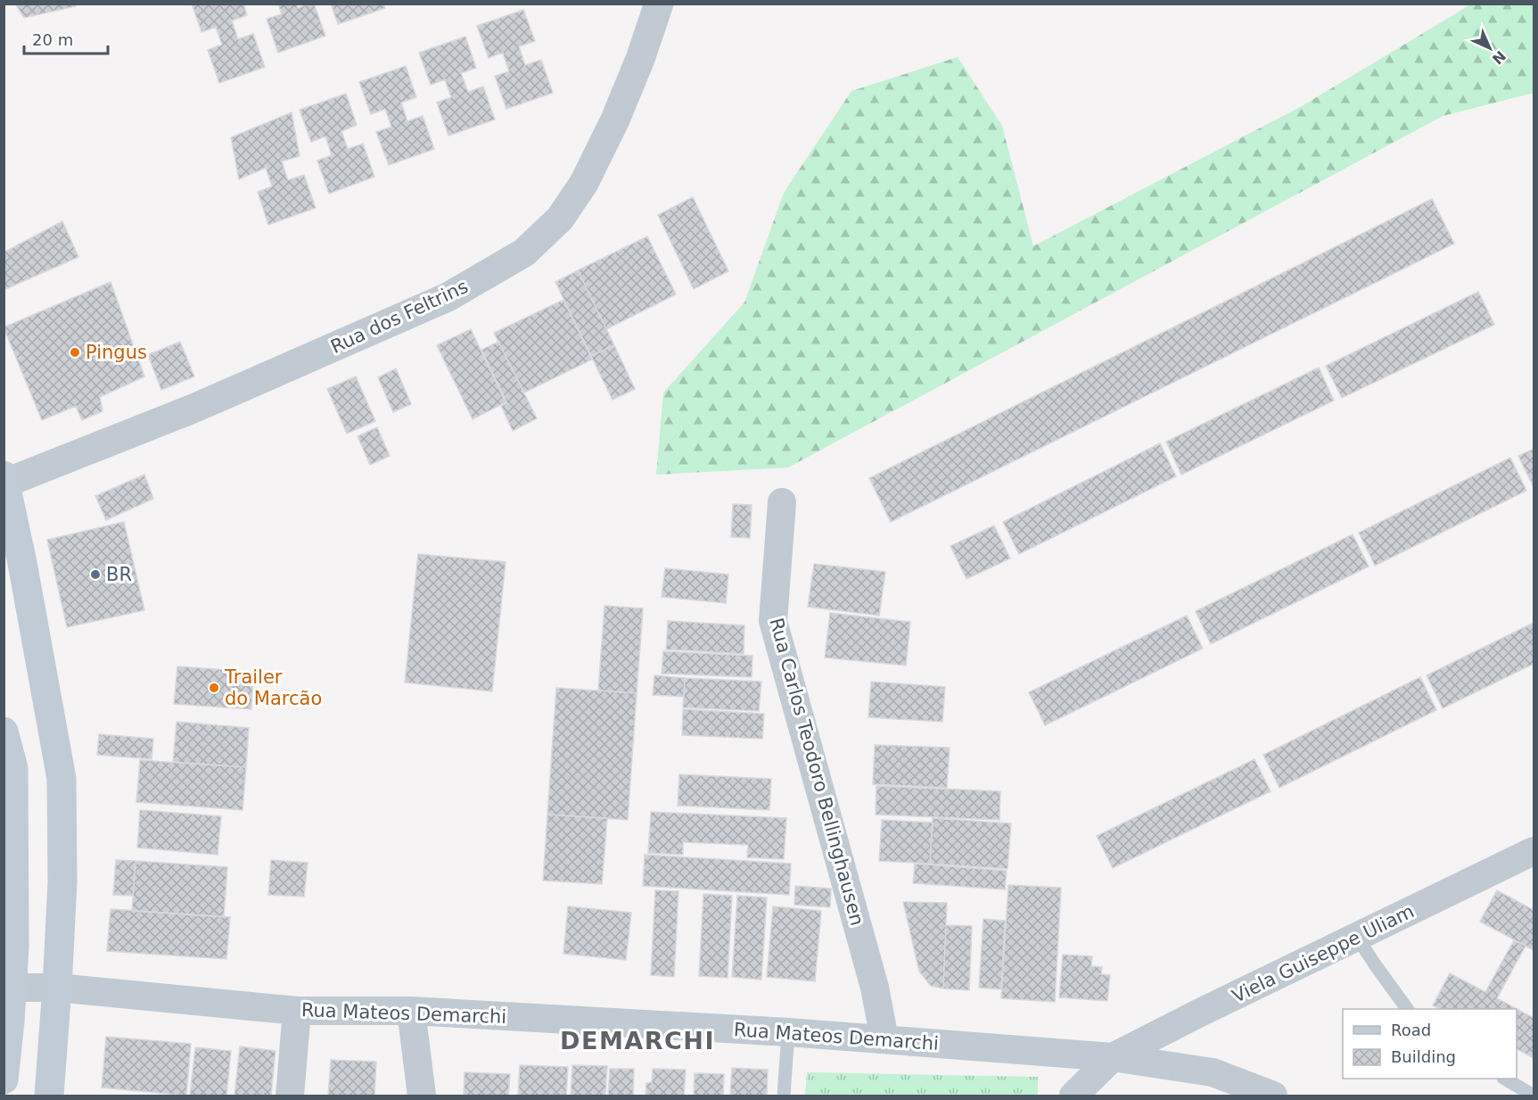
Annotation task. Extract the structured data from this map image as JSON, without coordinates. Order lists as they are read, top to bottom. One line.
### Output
{"streets":{"street":["Rua dos Feltrins","Rua Carlos Teodoro Bellinghausen","Viela Guiseppe Uliam","Rua Mateos Demarchi"]},"crossings":[["Rua Carlos Teodoro Bellinghausen","Rua Mateos Demarchi"],["Viela Guiseppe Uliam","Rua Mateos Demarchi"]],"districts":["DEMARCHI"],"places":["Pingus","BR","Trailer do Marcão"],"legend":["Road","Building"],"scale_bar":"20 m","north":"bottom right"}
